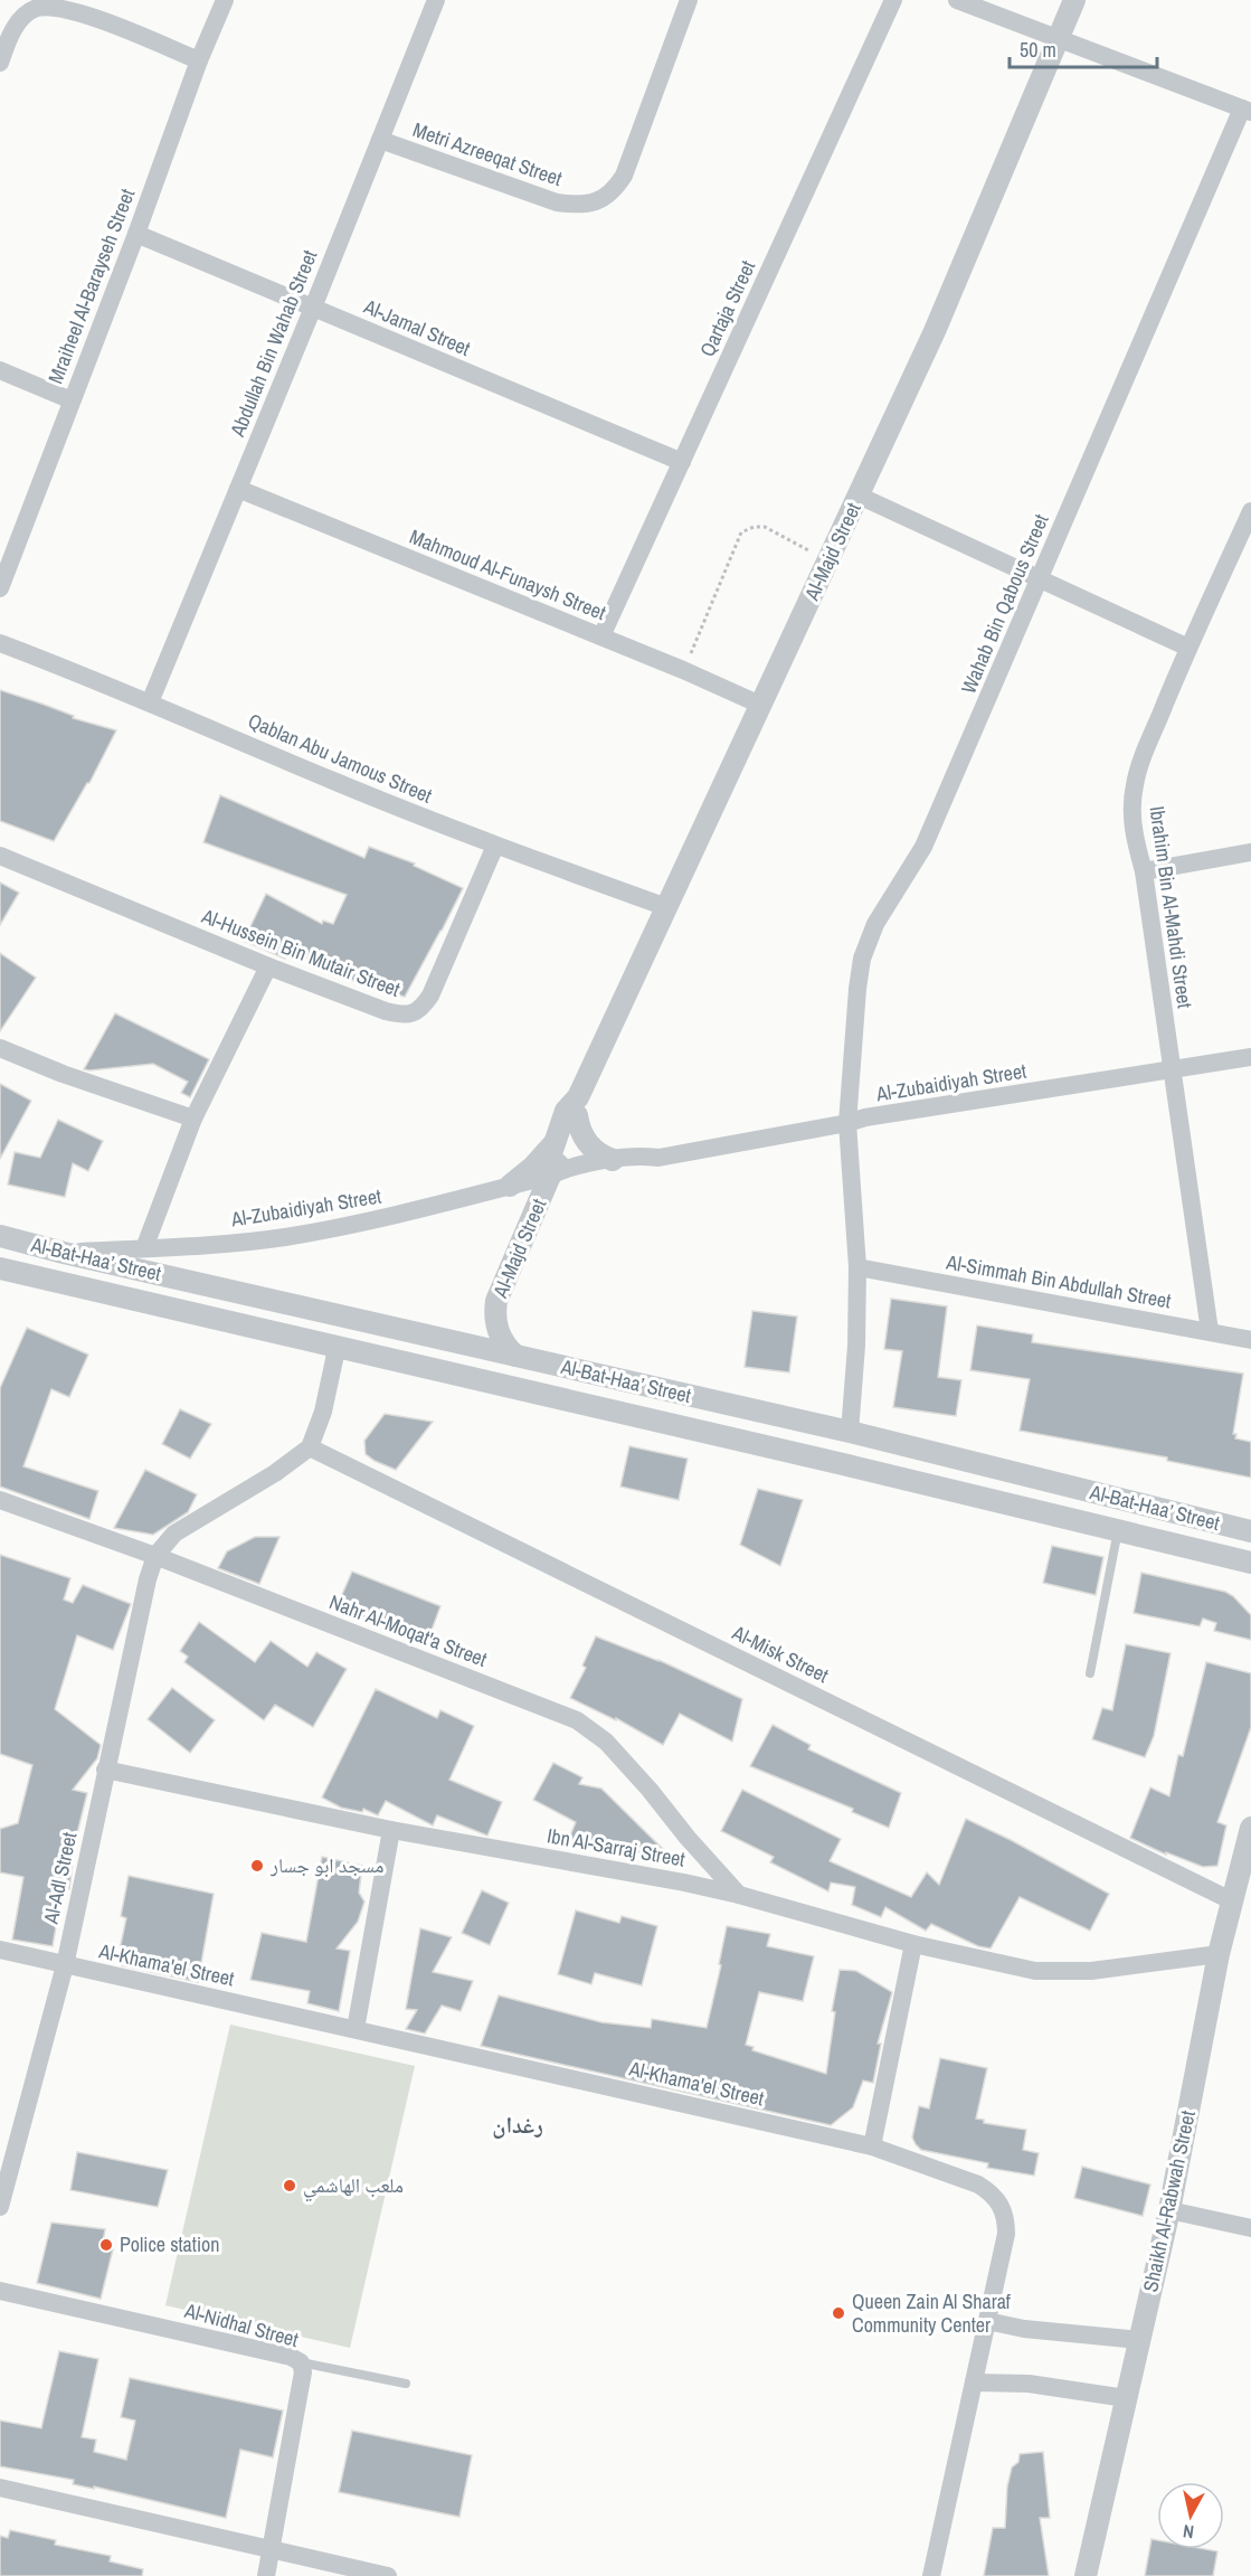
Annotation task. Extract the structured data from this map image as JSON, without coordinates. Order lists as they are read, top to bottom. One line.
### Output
{"streets":{"street":["Metri Azreeqat Street","Mraiheel Al-Barayseh Street","Qartaja Street","Al-Jamal Street","Abdullah Bin Wahab Street","Al-Majd Street","Mahmoud Al-Funaysh Street","Wahab Bin Qabous Street","Qablan Abu Jamous Street","Ibrahim Bin Al-Mahdi Street","Al-Hussein Bin Mutair Street","Al-Zubaidiyah Street","Al-Bat-Haa’ Street","Al-Simmah Bin Abdullah Street","Nahr Al-Moqat'a Street","Al-Misk Street","Ibn Al-Sarraj Street","Al-Adl Street","Al-Khama'el Street","Shaikh Al-Rabwah Street","Al-Nidhal Street"]},"crossings":[["Metri Azreeqat Street","Abdullah Bin Wahab Street"],["Mraiheel Al-Barayseh Street","Al-Jamal Street"],["Qartaja Street","Al-Jamal Street"],["Qartaja Street","Mahmoud Al-Funaysh Street"],["Al-Jamal Street","Abdullah Bin Wahab Street"],["Abdullah Bin Wahab Street","Mahmoud Al-Funaysh Street"],["Abdullah Bin Wahab Street","Qablan Abu Jamous Street"],["Al-Majd Street","Mahmoud Al-Funaysh Street"],["Al-Majd Street","Qablan Abu Jamous Street"],["Al-Majd Street","Al-Zubaidiyah Street"],["Al-Majd Street","Al-Bat-Haa’ Street"],["Wahab Bin Qabous Street","Al-Zubaidiyah Street"],["Wahab Bin Qabous Street","Al-Bat-Haa’ Street"],["Wahab Bin Qabous Street","Al-Simmah Bin Abdullah Street"],["Qablan Abu Jamous Street","Al-Hussein Bin Mutair Street"],["Ibrahim Bin Al-Mahdi Street","Al-Zubaidiyah Street"],["Ibrahim Bin Al-Mahdi Street","Al-Simmah Bin Abdullah Street"],["Al-Zubaidiyah Street","Al-Bat-Haa’ Street"],["Nahr Al-Moqat'a Street","Ibn Al-Sarraj Street"],["Nahr Al-Moqat'a Street","Al-Adl Street"],["Al-Misk Street","Shaikh Al-Rabwah Street"],["Ibn Al-Sarraj Street","Al-Adl Street"],["Ibn Al-Sarraj Street","Shaikh Al-Rabwah Street"],["Al-Adl Street","Al-Khama'el Street"]],"districts":["رغدان"],"places":["مسجد ابو جسار","ملعب الهاشمي","Police station","Queen Zain Al Sharaf Community Center"],"scale_bar":"50 m","north":"bottom"}
